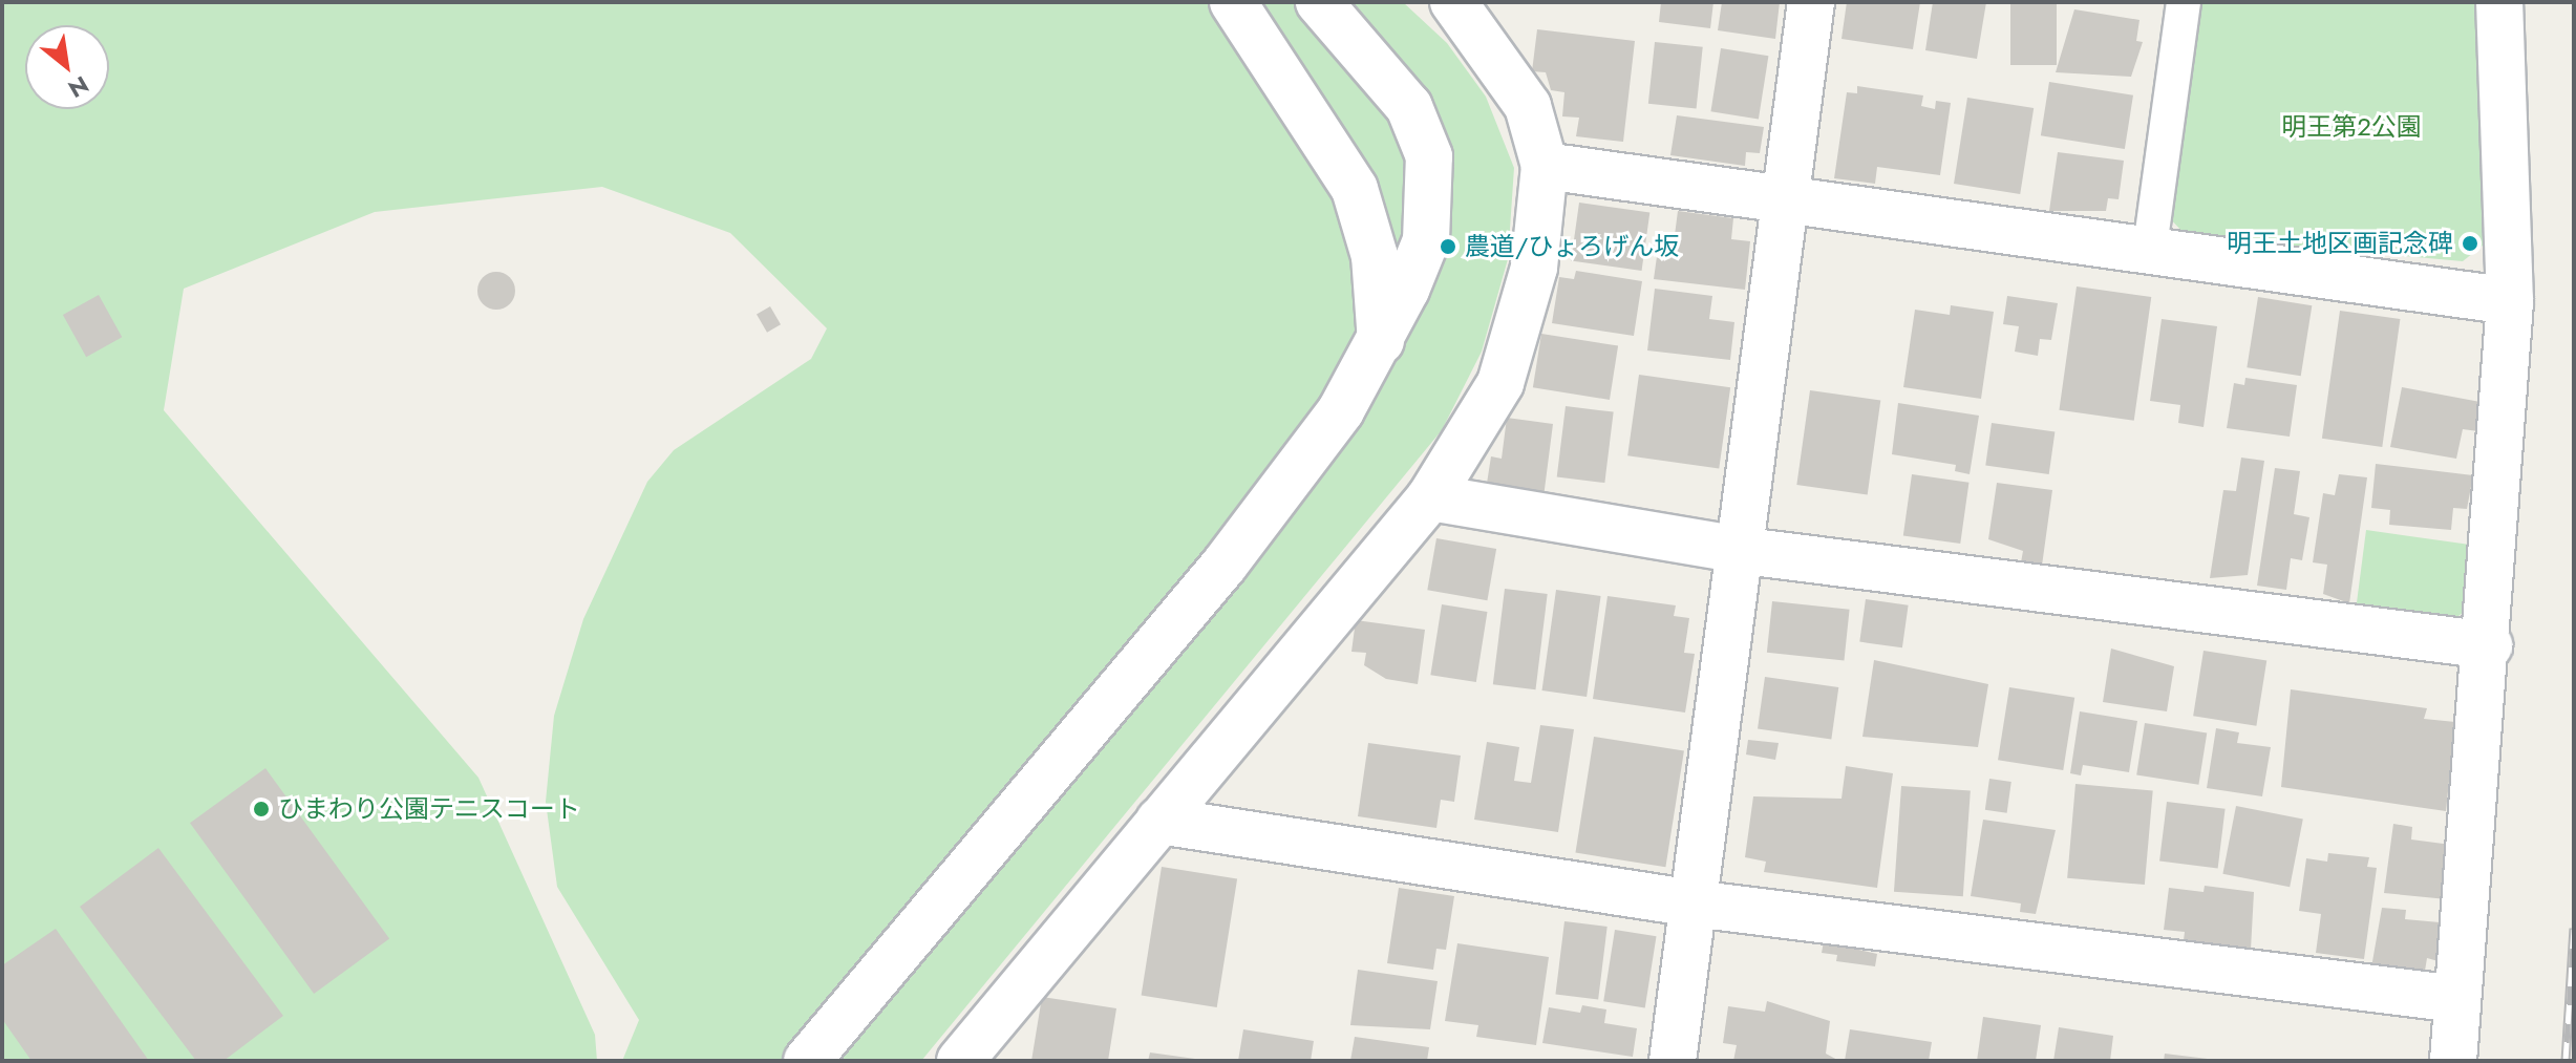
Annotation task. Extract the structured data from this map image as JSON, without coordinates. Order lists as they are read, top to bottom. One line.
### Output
{"parks":["明王第2公園"],"places":["明王土地区画記念碑","農道/ひょろげん坂","ひまわり公園テニスコート"],"north":"bottom right"}
